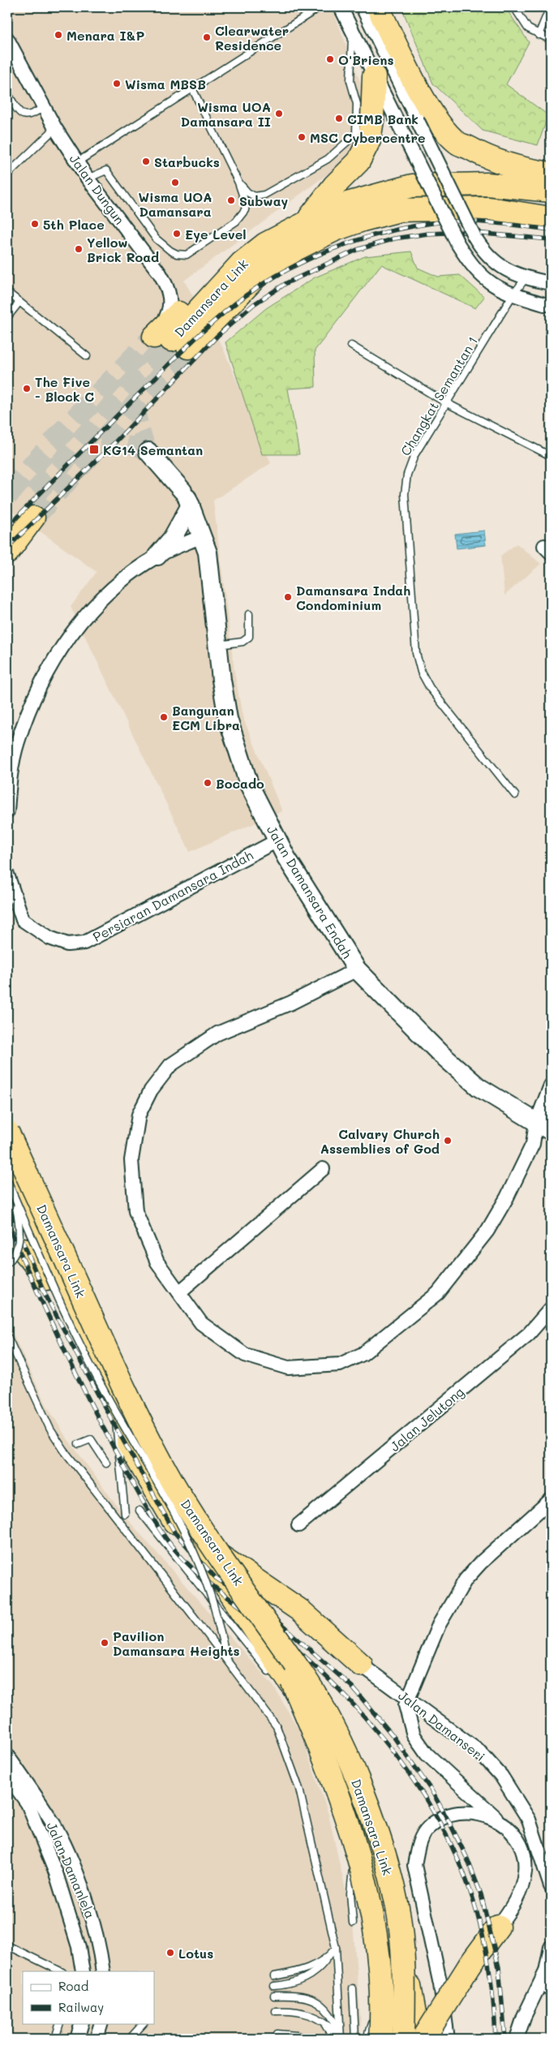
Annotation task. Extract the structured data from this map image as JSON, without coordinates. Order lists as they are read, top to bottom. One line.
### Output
{"streets":{"highway":["Damansara Link"],"street":["Jalan Dungun","Jalan Damansara Endah","Persiaran Damansara Indah","Jalan Jelutong","Jalan Damanseri","Jalan Damanlela"],"lane":["Changkat Semantan 1"]},"crossings":[["Jalan Dungun","Damansara Link"],["Jalan Damansara Endah","Persiaran Damansara Indah"]],"places":{"other":["Menara I&P","Clearwater Residence","O'Briens","Wisma MBSB","Wisma UOA Damansara II","CIMB Bank","MSC Cybercentre","Starbucks","Wisma UOA Damansara","Subway","5th Place","Eye Level","Yellow Brick Road","The Five - Block C","Damansara Indah Condominium","Bangunan ECM Libra","Bocado","Calvary Church Assemblies of God","Pavilion Damansara Heights","Lotus"],"transit":["KG14 Semantan"]},"legend":["Road","Railway"]}
